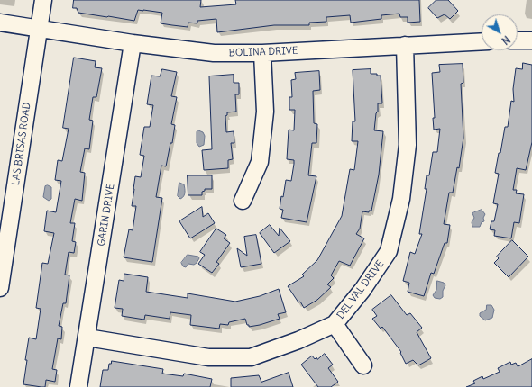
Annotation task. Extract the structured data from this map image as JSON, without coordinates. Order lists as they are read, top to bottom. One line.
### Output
{"streets":{"street":["BOLINA DRIVE","LAS BRISAS ROAD","GARIN DRIVE","DEL VAL DRIVE"]},"crossings":[["BOLINA DRIVE","LAS BRISAS ROAD"],["BOLINA DRIVE","GARIN DRIVE"],["BOLINA DRIVE","DEL VAL DRIVE"],["GARIN DRIVE","DEL VAL DRIVE"]],"north":"bottom right"}
